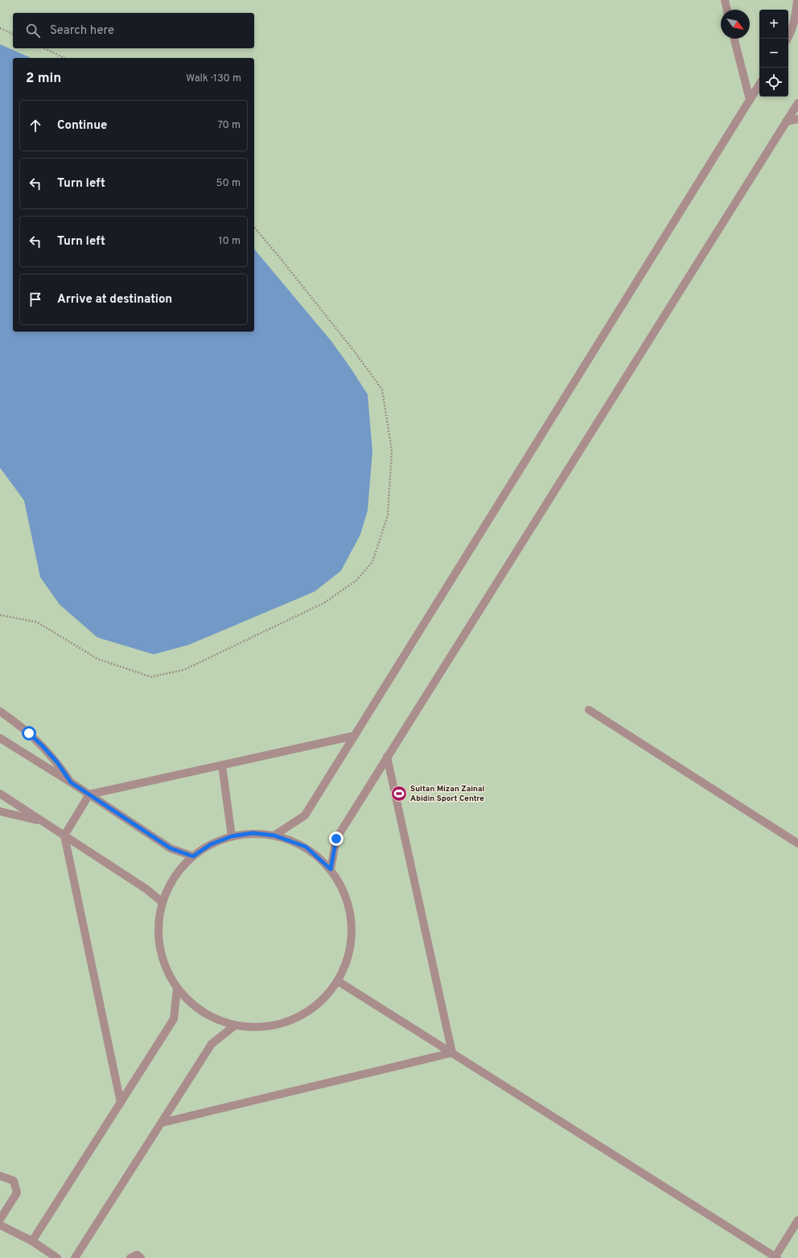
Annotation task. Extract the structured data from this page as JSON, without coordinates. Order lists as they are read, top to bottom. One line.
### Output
{"places":{"sports":["Sultan Mizan Zainal Abidin Sport Centre"]},"north":"bottom right","page":{"map_buttons":["+","−"],"search":"Search here","heading":["2 min","Walk · 130 m"],"list":[["Continue","70 m"],["Turn left","50 m"],["Turn left","10 m"],"Arrive at destination"]}}
